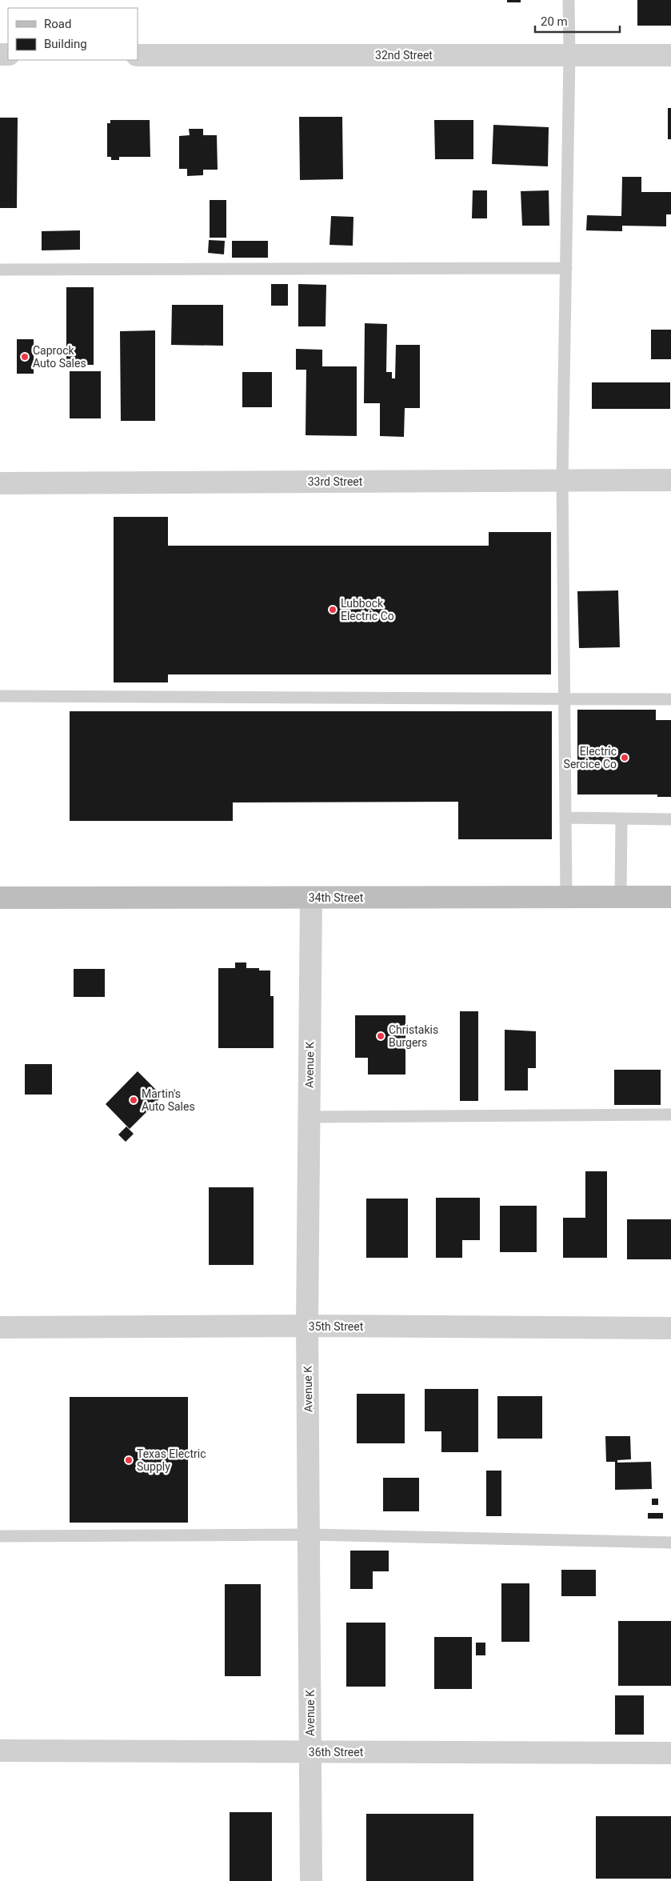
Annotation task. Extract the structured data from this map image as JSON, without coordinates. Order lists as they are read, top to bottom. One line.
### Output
{"streets":{"main road":["34th Street"],"street":["32nd Street","33rd Street","Avenue K","35th Street","36th Street"]},"crossings":[["34th Street","Avenue K"],["Avenue K","35th Street"],["Avenue K","36th Street"]],"places":["Caprock Auto Sales","Lubbock Electric Co","Electric Sercice Co","Christakis Burgers","Martin's Auto Sales","Texas Electric Supply"],"legend":["Road","Building"],"scale_bar":"20 m"}
